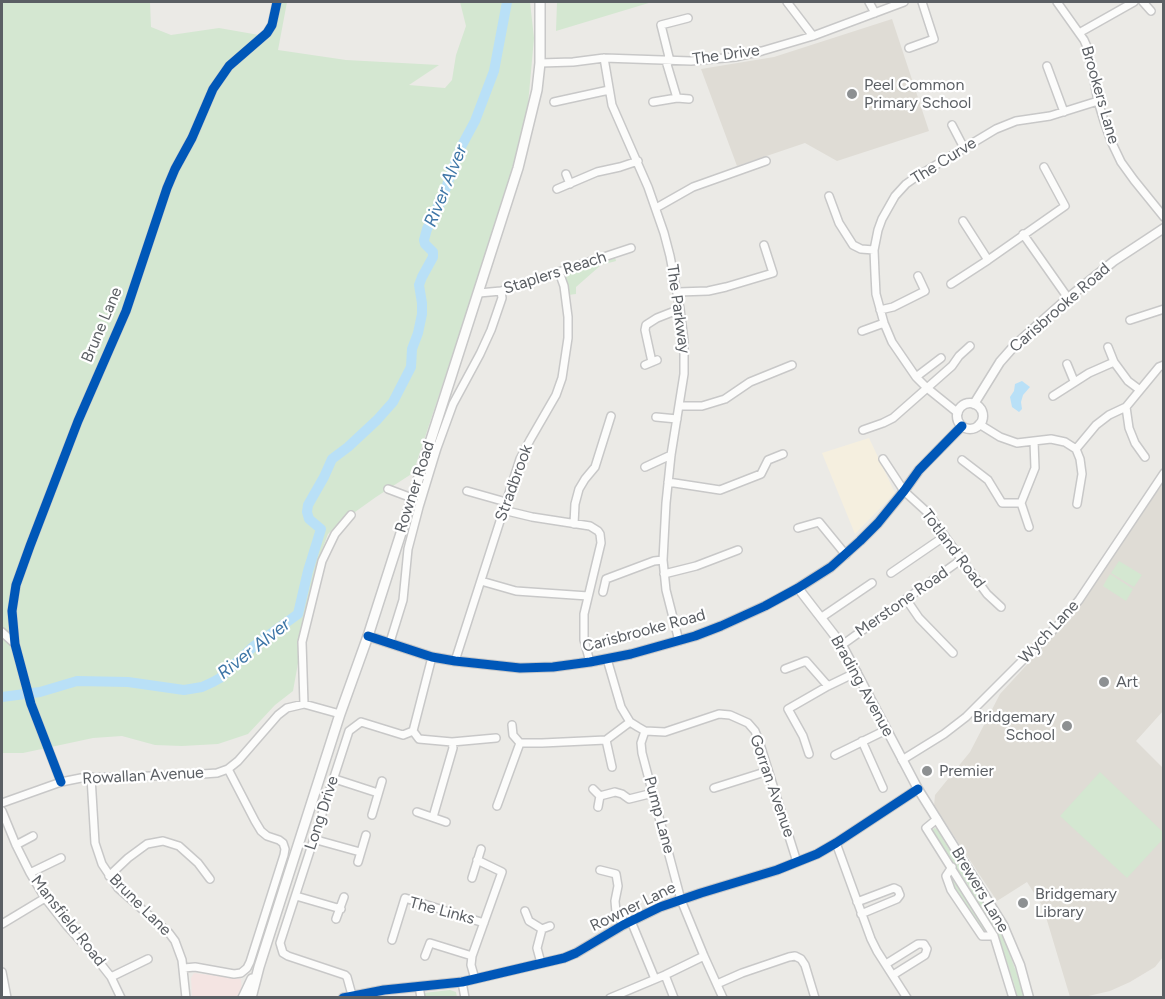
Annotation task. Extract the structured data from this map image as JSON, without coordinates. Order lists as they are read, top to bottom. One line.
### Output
{"streets":{"main road":["Rowner Road"],"street":["The Drive","Brookers Lane","The Curve","Staplers Reach","Carisbrooke Road","The Parkway","Brune Lane","Stradbrook","Totland Road","Merstone Road","Wych Lane","Brading Avenue","Rowallan Avenue","Gorran Avenue","Long Drive","Pump Lane","Brewers Lane","Rowner Lane","The Links","Mansfield Road"]},"crossings":[["The Drive","The Parkway"],["The Drive","Rowner Road"],["Brookers Lane","The Curve"],["The Curve","Carisbrooke Road"],["Staplers Reach","Stradbrook"],["Staplers Reach","Rowner Road"],["Carisbrooke Road","The Parkway"],["Carisbrooke Road","Stradbrook"],["Carisbrooke Road","Rowner Road"],["Carisbrooke Road","Totland Road"],["Carisbrooke Road","Brading Avenue"],["Brune Lane","Rowallan Avenue"],["Totland Road","Merstone Road"],["Merstone Road","Brading Avenue"],["Wych Lane","Brading Avenue"],["Brading Avenue","Brewers Lane"],["Brading Avenue","Rowner Lane"],["Gorran Avenue","Pump Lane"],["Gorran Avenue","Rowner Lane"],["Long Drive","Rowner Lane"],["Pump Lane","Rowner Lane"],["Brewers Lane","Rowner Lane"]],"water":["River Alver"],"places":["Peel Common Primary School","Art","Bridgemary School","Premier","Bridgemary Library"]}
